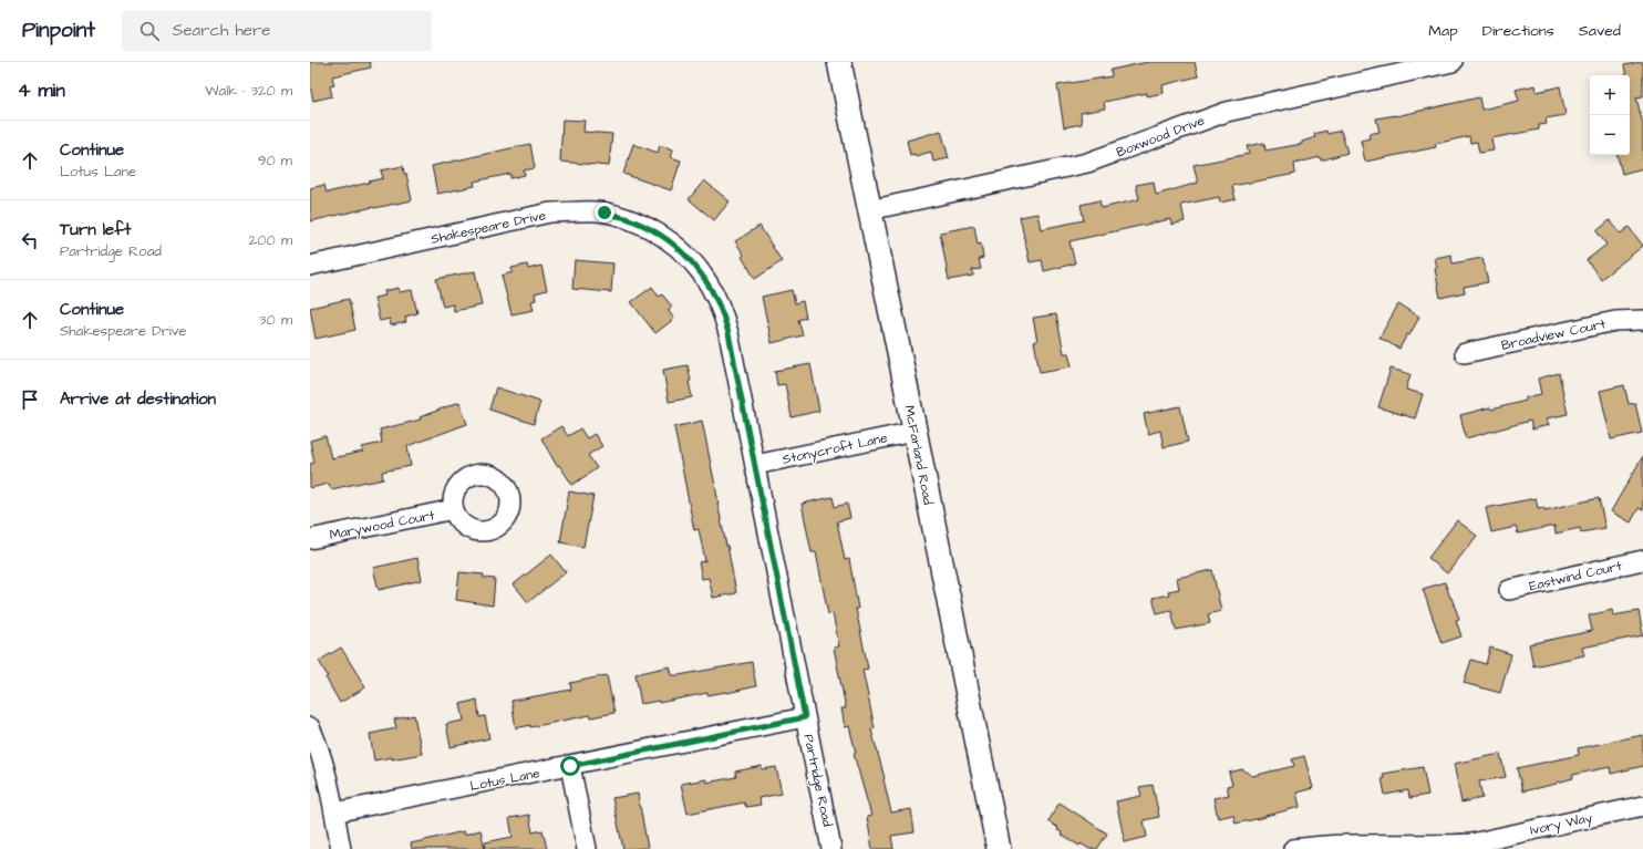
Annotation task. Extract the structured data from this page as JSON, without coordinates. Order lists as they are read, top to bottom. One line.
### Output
{"streets":{"street":["Boxwood Drive","Shakespeare Drive","Broadview Court","Stonycroft Lane","McFarland Road","Marywood Court","Eastwind Court","Lotus Lane","Partridge Road","Ivory Way"]},"crossings":[["Boxwood Drive","McFarland Road"],["Shakespeare Drive","Partridge Road"],["Stonycroft Lane","McFarland Road"],["Stonycroft Lane","Partridge Road"],["Lotus Lane","Partridge Road"]],"page":{"header":"Pinpoint","search":"Search here","nav":["Map","Directions","Saved"],"heading":["4 min","Walk · 320 m"],"map_buttons":["+","−"],"list":[["Continue","Lotus Lane","90 m"],["Turn left","Partridge Road","200 m"],["Continue","Shakespeare Drive","30 m"],"Arrive at destination"]}}
